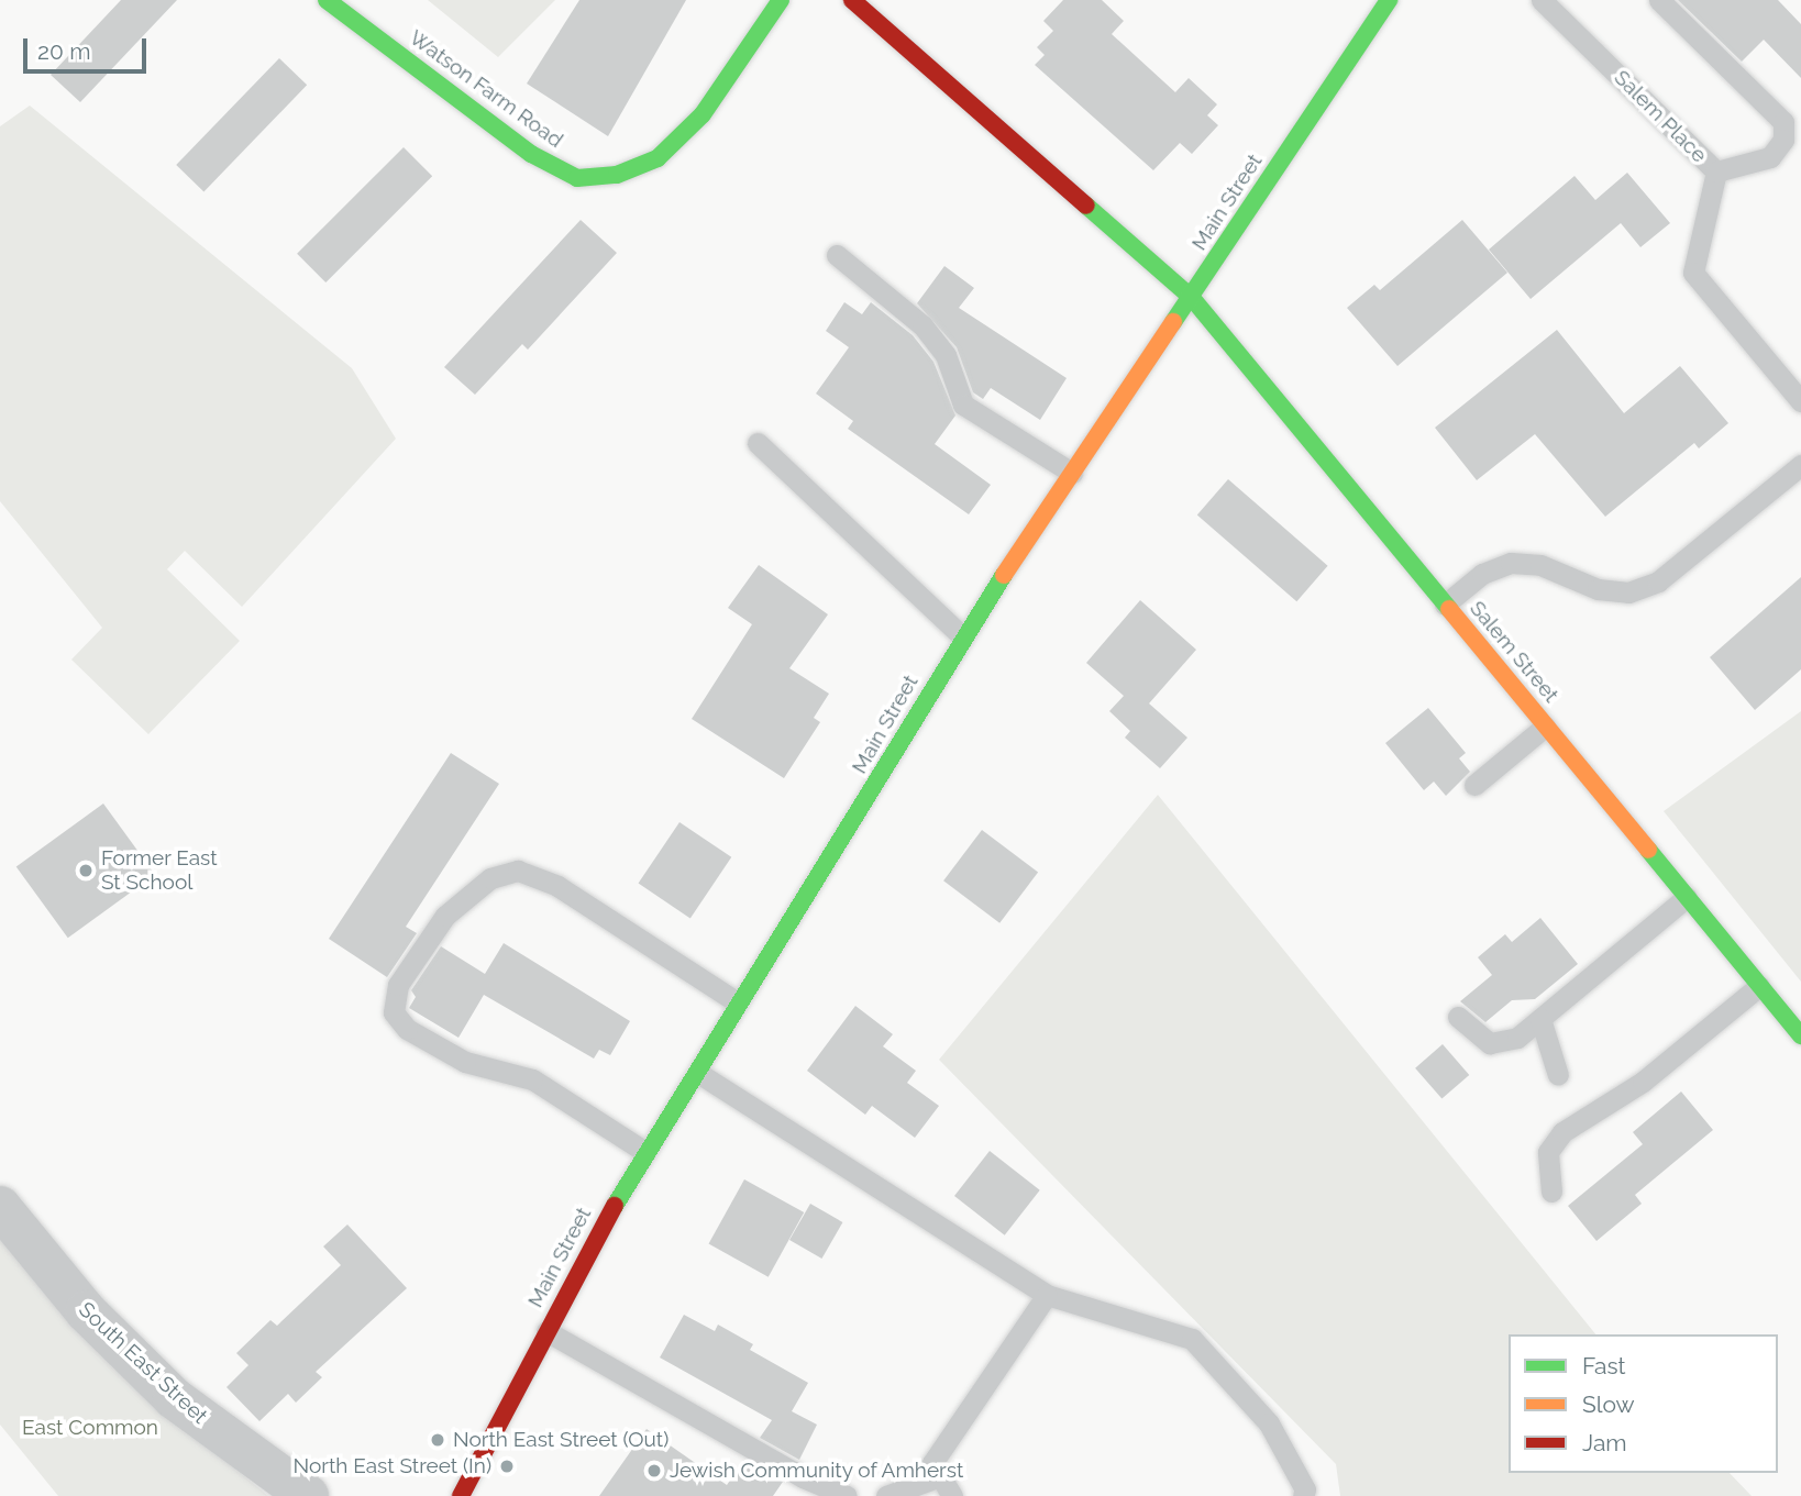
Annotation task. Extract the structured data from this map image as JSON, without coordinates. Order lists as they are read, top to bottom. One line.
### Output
{"streets":{"street":["Watson Farm Road","Main Street","Salem Street","South East Street"],"lane":["Salem Place"]},"crossings":[["Main Street","Salem Street"]],"parks":["East Common"],"places":["Former East St School","North East Street (Out)","North East Street (In)","Jewish Community of Amherst"],"legend":["Fast","Slow","Jam"],"scale_bar":"20 m"}
